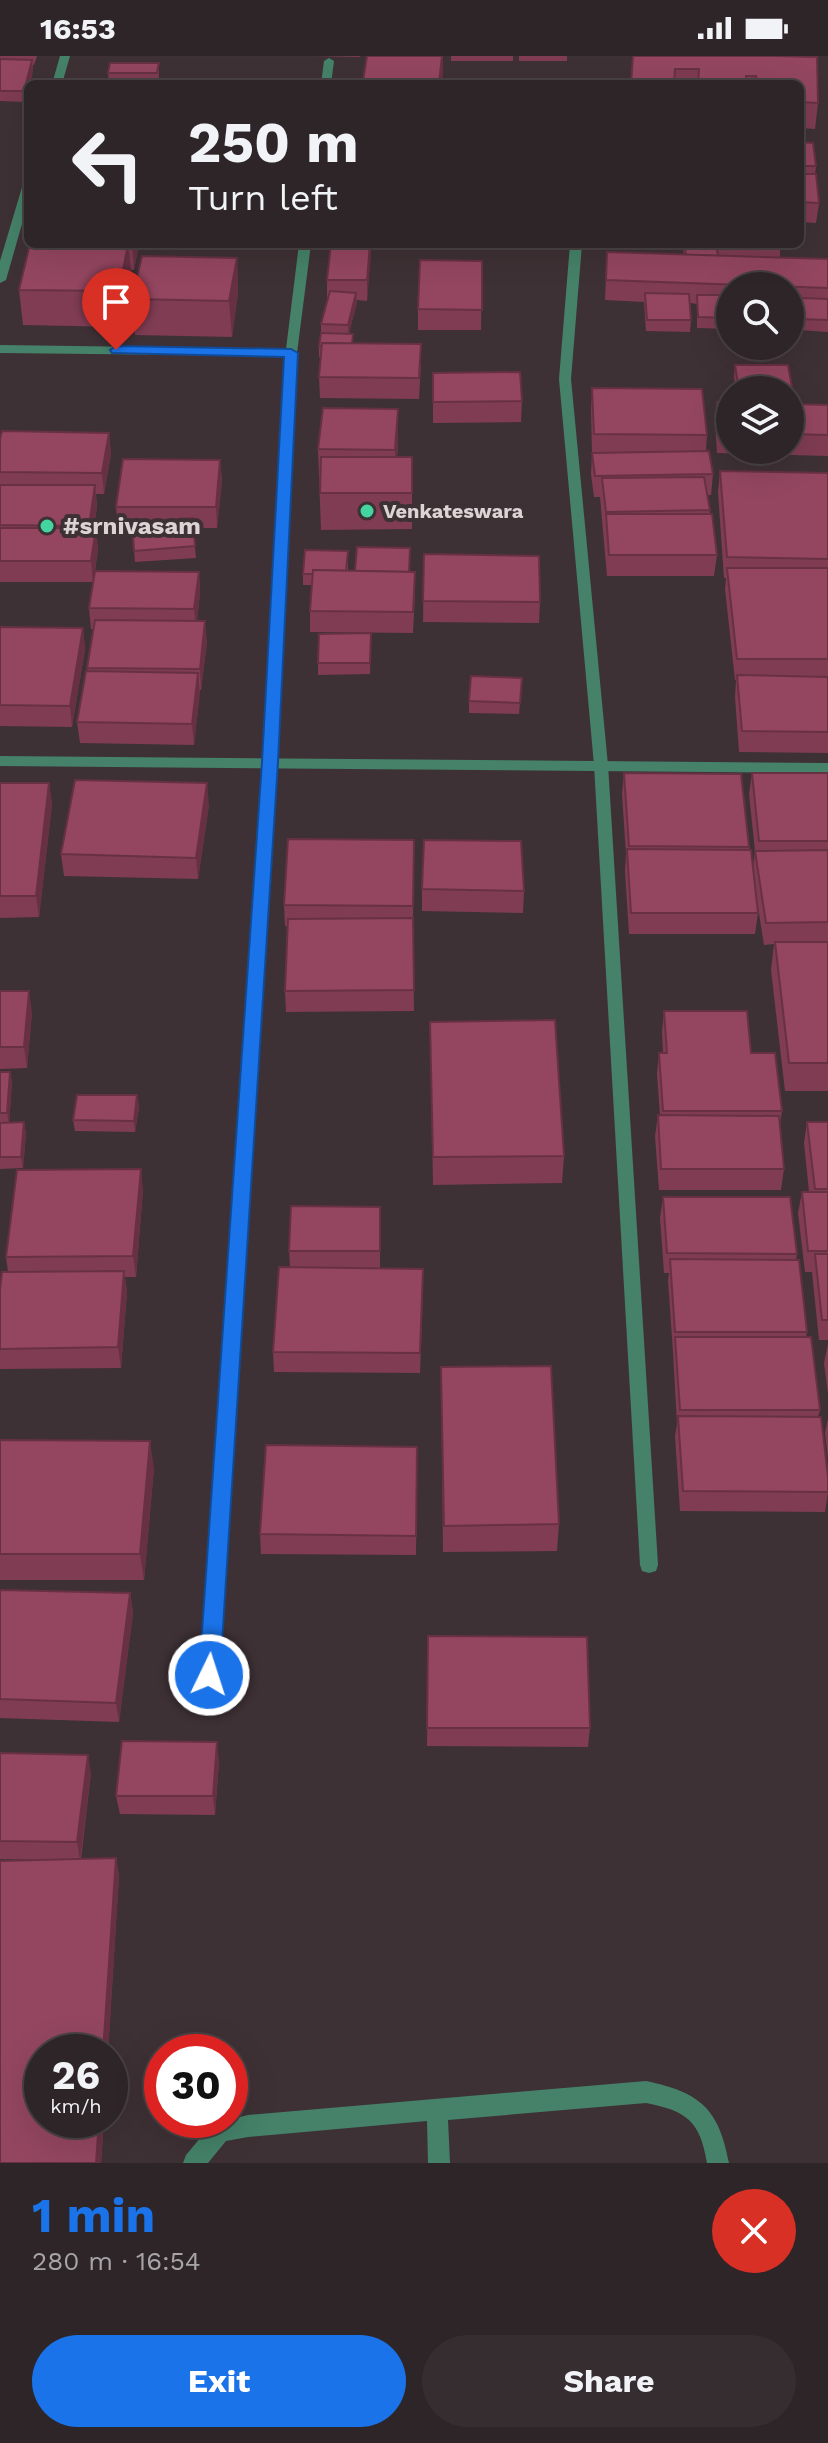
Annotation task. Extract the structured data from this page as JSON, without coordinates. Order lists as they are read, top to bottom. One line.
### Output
{"places":["Venkateswara","#srnivasam"],"page":{"status":"16:53","turn":["250 m","Turn left"],"speed":"26 km/h","limit":"30","heading":["1 min","280 m · 16:54"],"buttons":["Exit","Share"]}}
